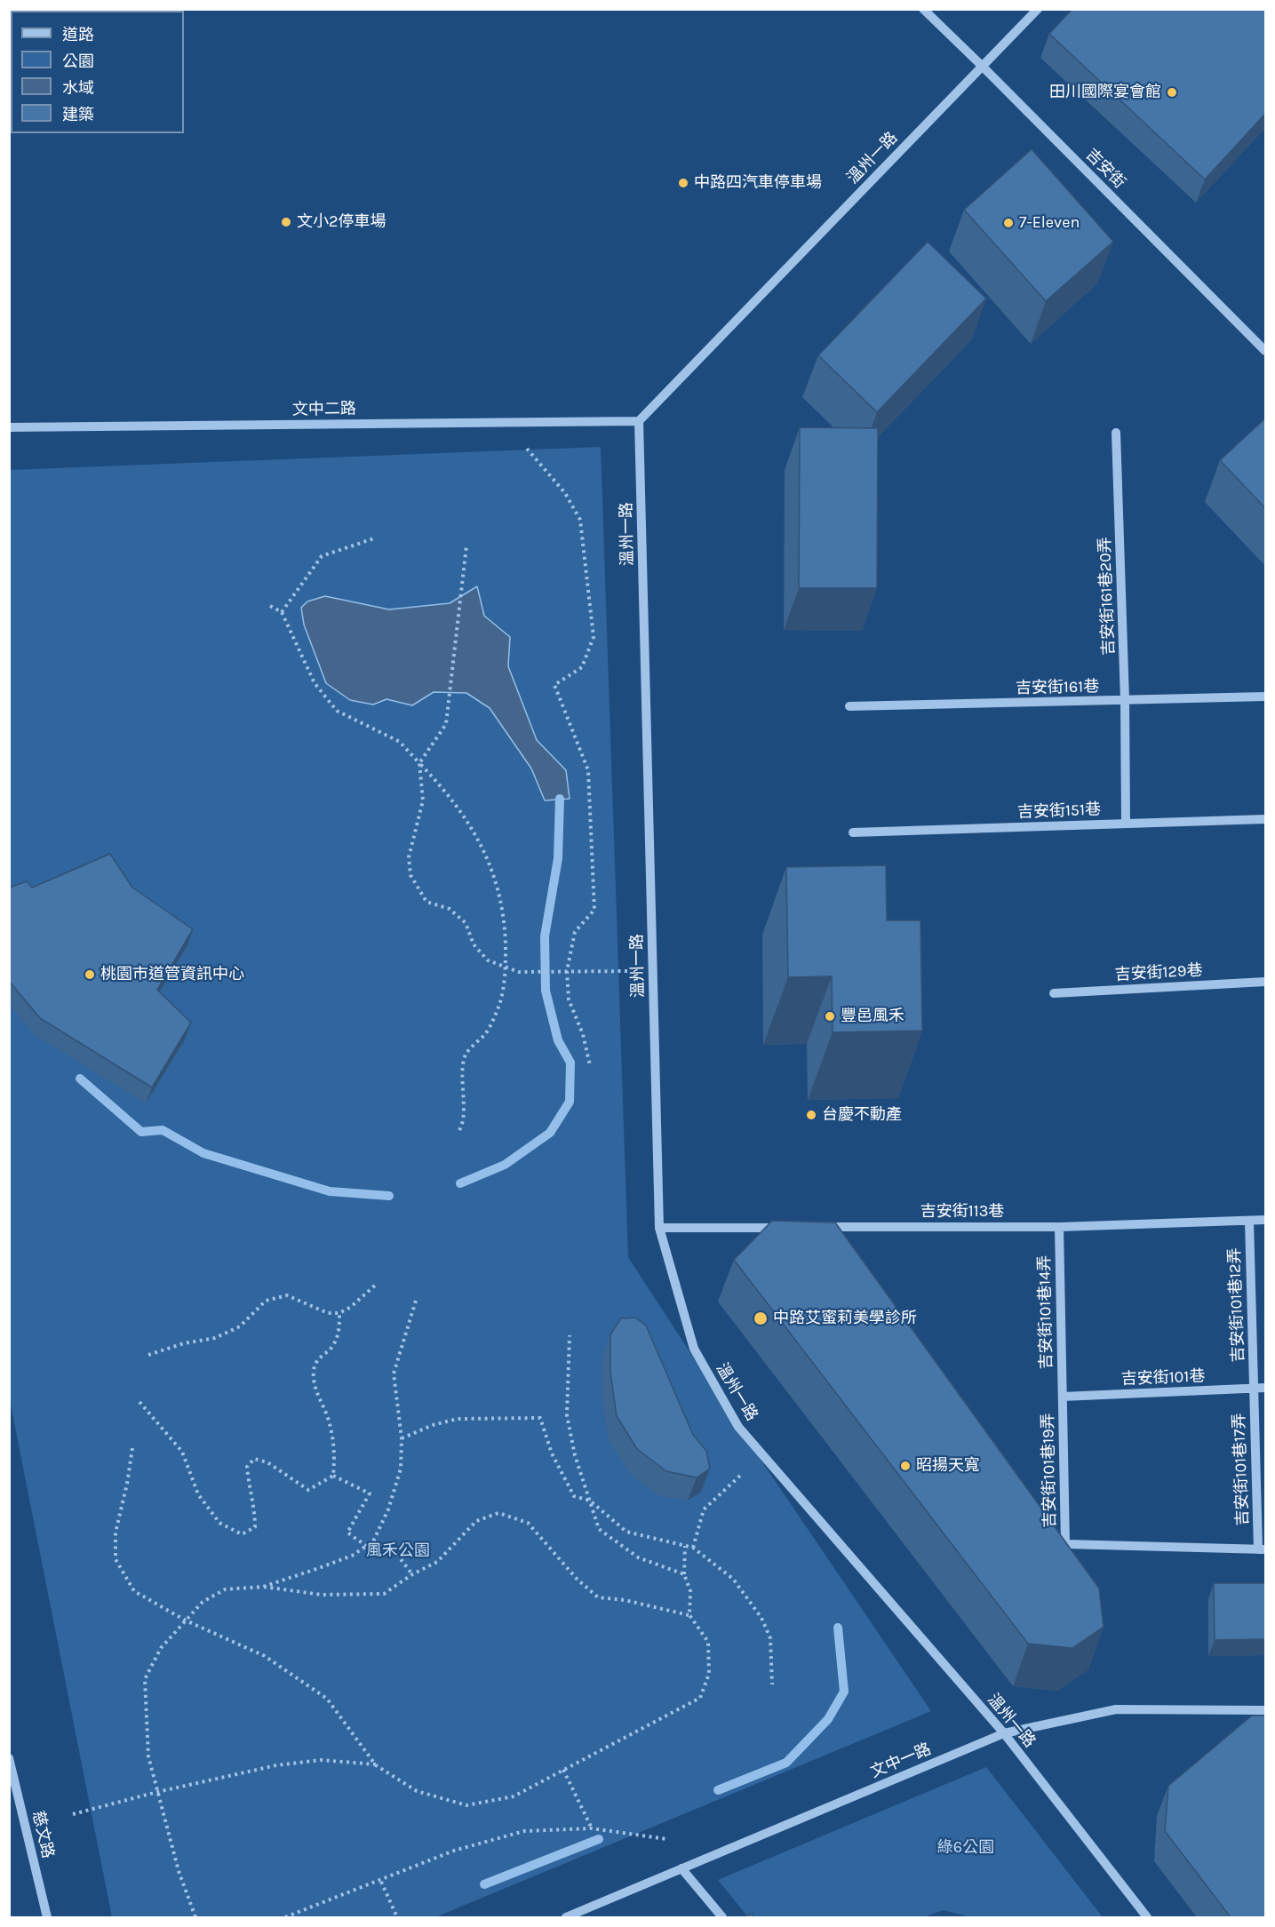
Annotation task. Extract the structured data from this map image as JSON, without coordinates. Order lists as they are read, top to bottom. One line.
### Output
{"streets":{"street":["溫州一路","吉安街","文中二路","吉安街161巷20弄","吉安街161巷","吉安街151巷","吉安街129巷","吉安街113巷","吉安街101巷12弄","吉安街101巷14弄","吉安街101巷","吉安街101巷17弄","吉安街101巷19弄","文中一路","慈文路"]},"crossings":[["溫州一路","吉安街"],["溫州一路","文中二路"],["溫州一路","文中一路"],["吉安街161巷20弄","吉安街161巷"],["吉安街161巷20弄","吉安街151巷"],["吉安街113巷","吉安街101巷12弄"],["吉安街113巷","吉安街101巷14弄"],["吉安街101巷12弄","吉安街101巷"],["吉安街101巷12弄","吉安街101巷17弄"],["吉安街101巷14弄","吉安街101巷"],["吉安街101巷14弄","吉安街101巷19弄"],["吉安街101巷","吉安街101巷17弄"],["吉安街101巷","吉安街101巷19弄"],["吉安街101巷17弄","吉安街101巷19弄"]],"parks":["風禾公園","綠6公園"],"places":["田川國際宴會館","中路四汽車停車場","文小2停車場","7-Eleven","桃園市道管資訊中心","豐邑風禾","台慶不動產","中路艾蜜莉美學診所","昭揚天寬"],"legend":["道路","公園","水域","建築"]}
